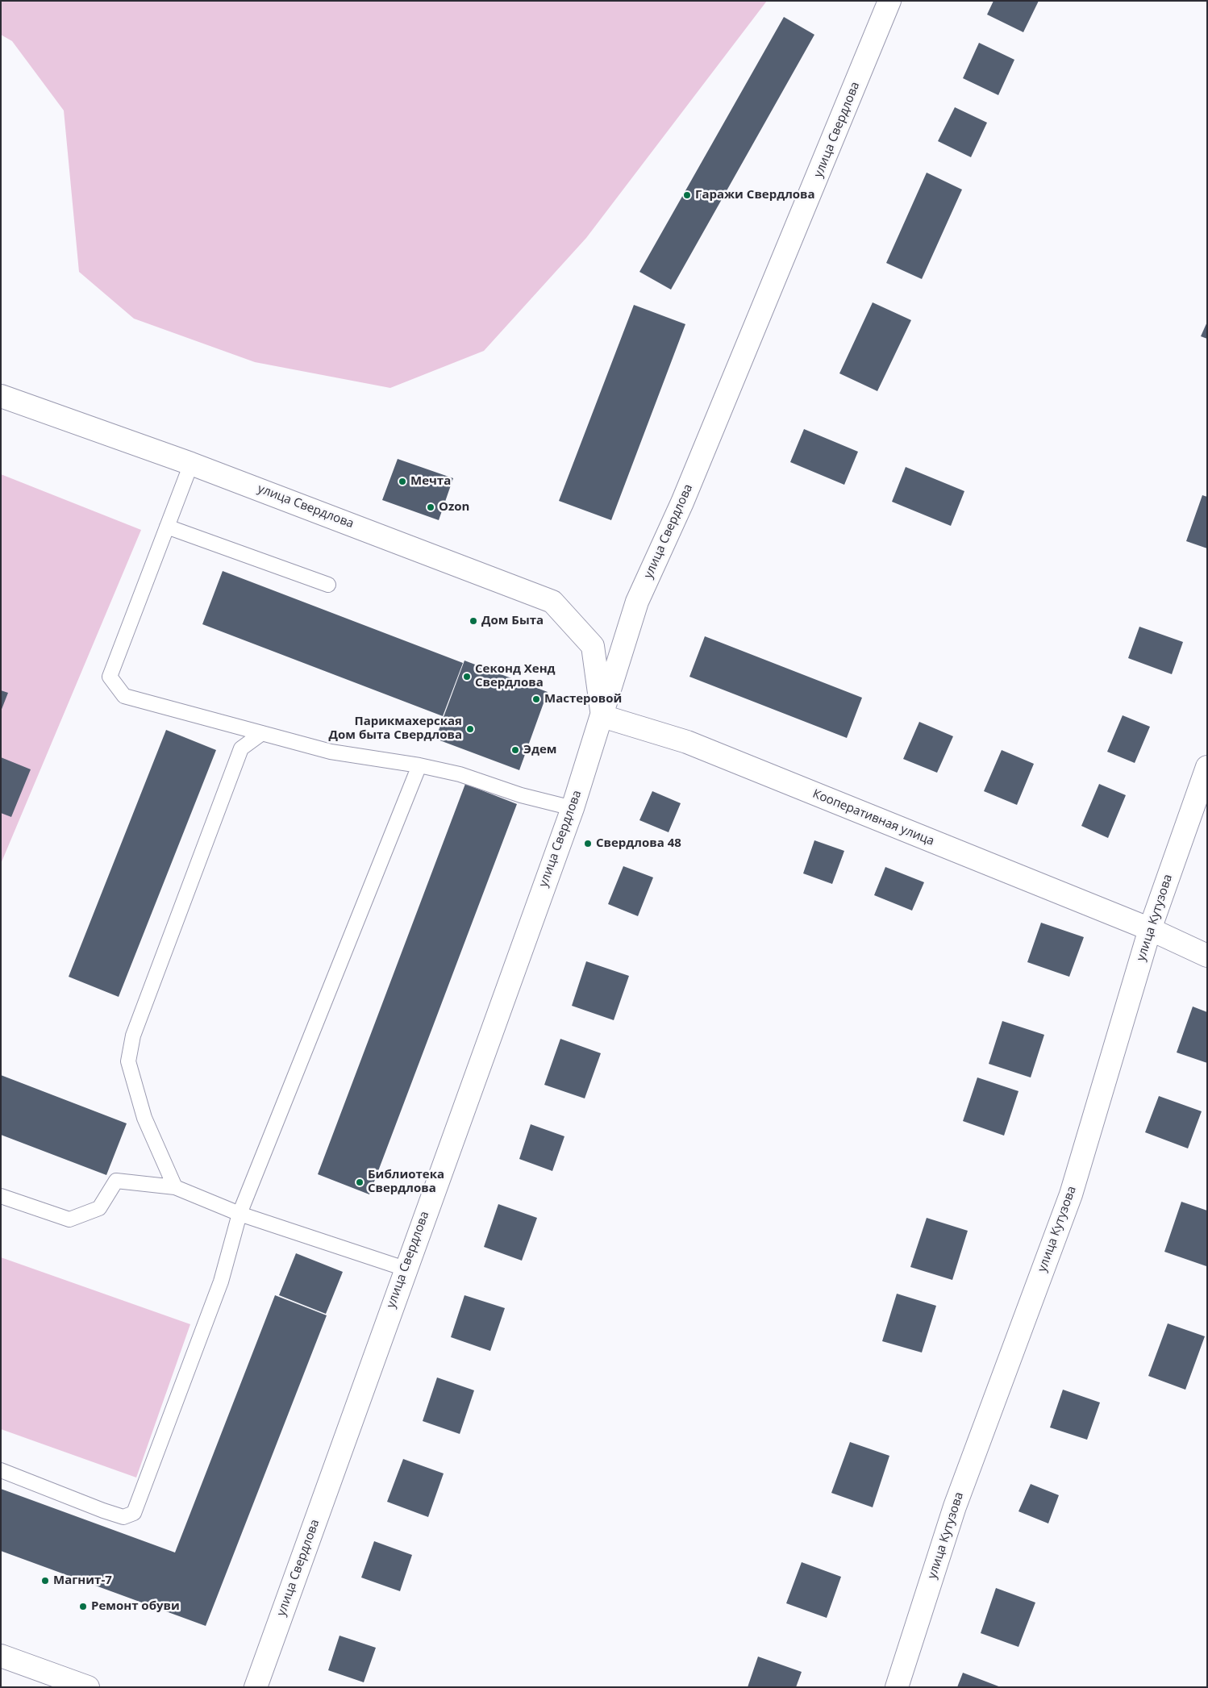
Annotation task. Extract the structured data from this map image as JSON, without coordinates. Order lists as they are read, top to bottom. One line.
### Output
{"streets":{"street":["улица Свердлова","Кооперативная улица","улица Кутузова"]},"crossings":[["улица Свердлова","Кооперативная улица"],["Кооперативная улица","улица Кутузова"]],"places":["Гаражи Свердлова","Мечта","Ozon","Дом Быта","Секонд Хенд Свердлова","Мастеровой","Парикмахерская Дом быта Свердлова","Эдем","Свердлова 48","Библиотека Свердлова","Магнит-7","Ремонт обуви"]}
